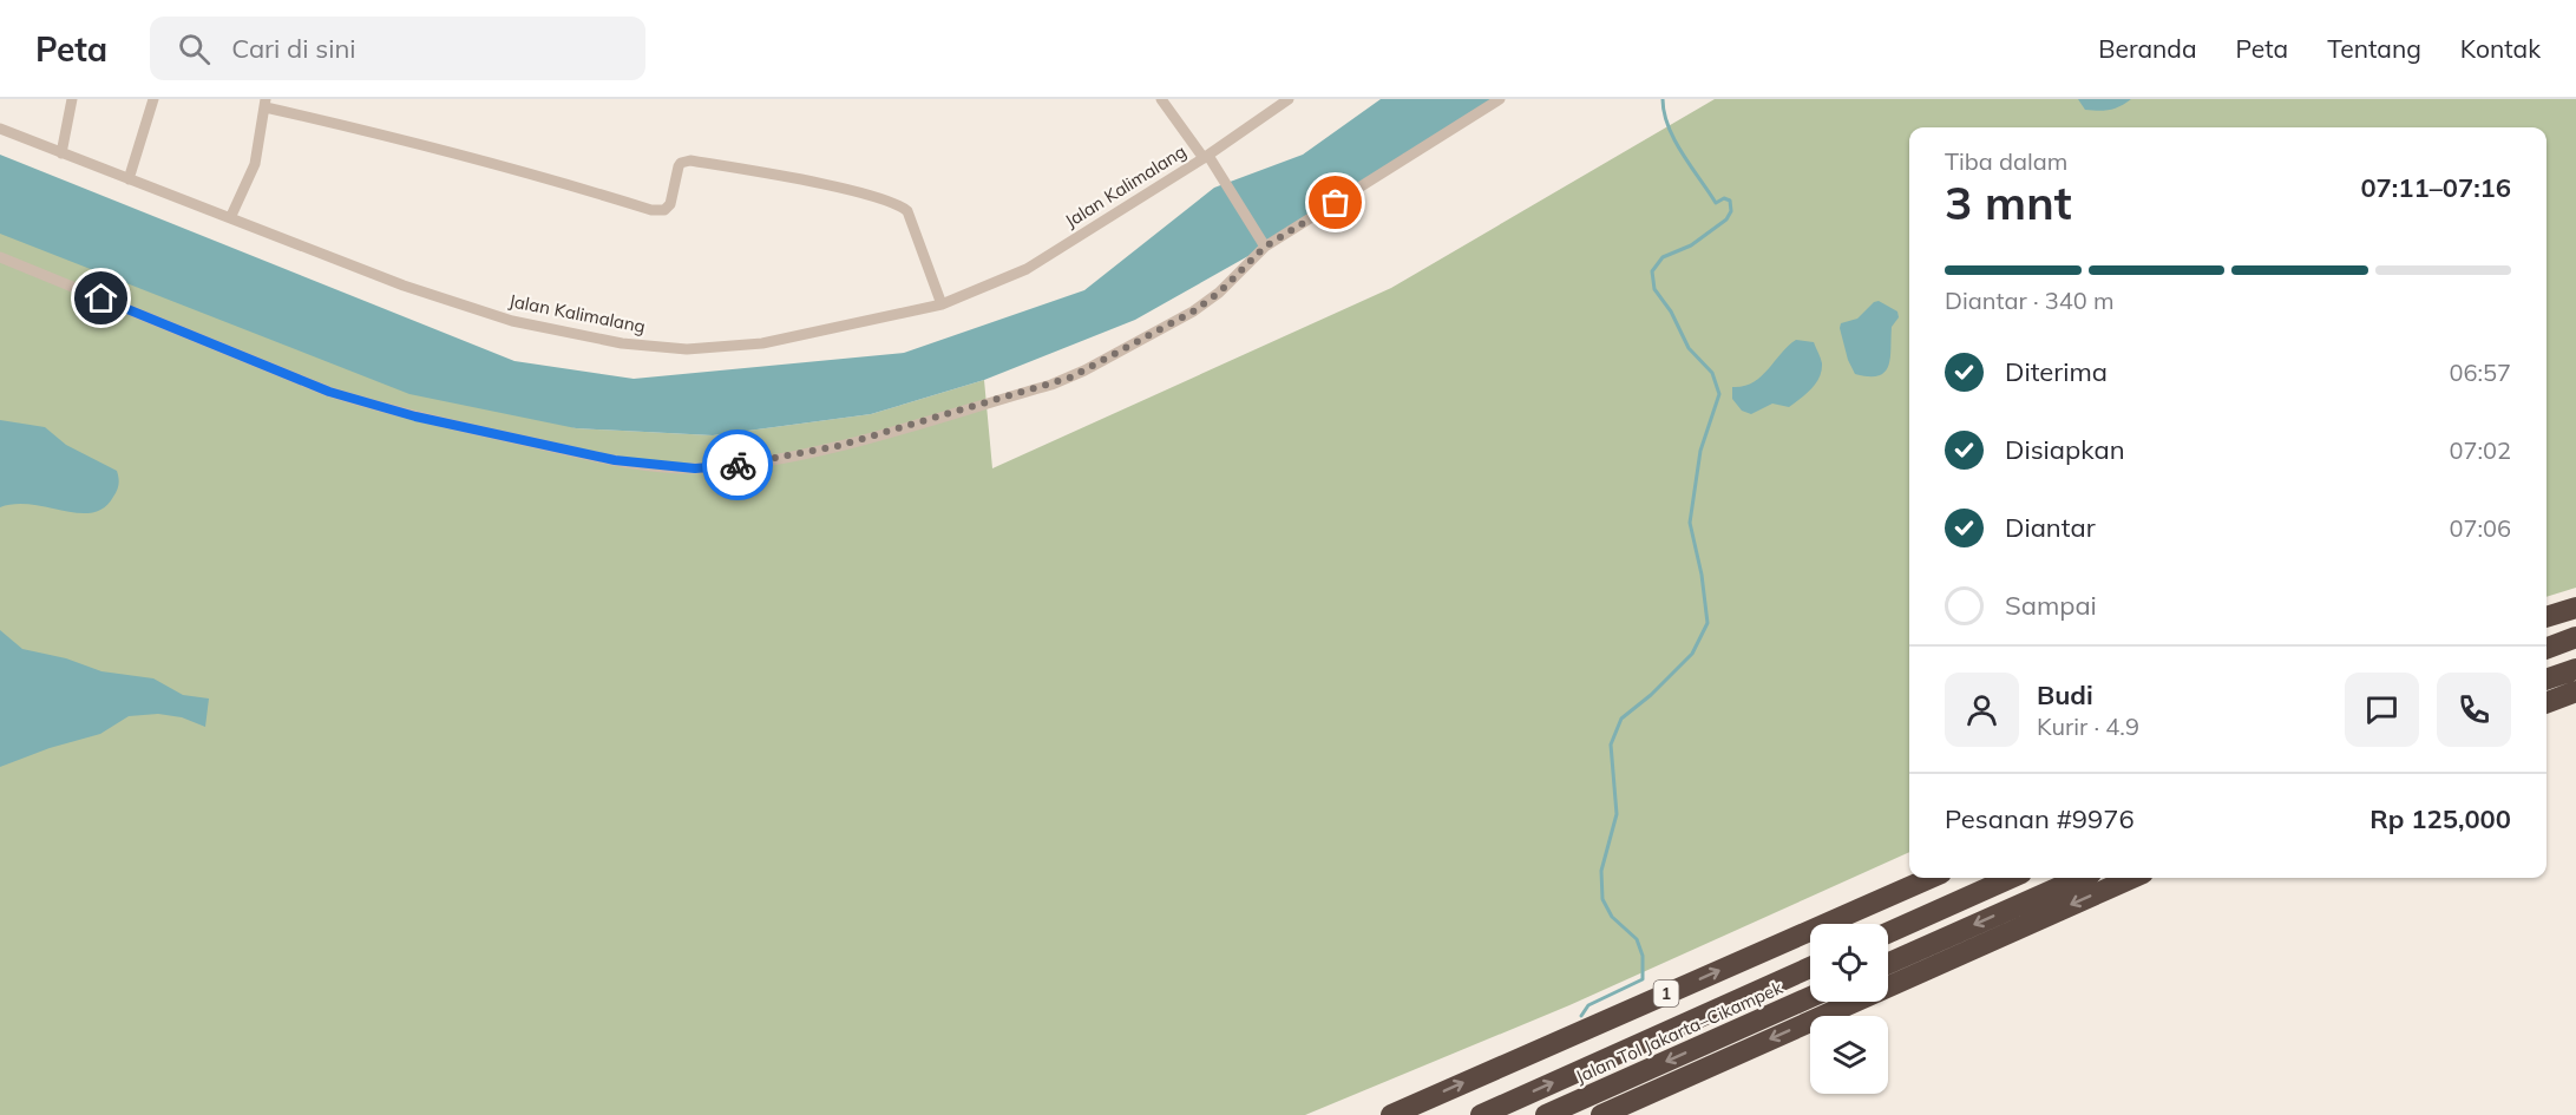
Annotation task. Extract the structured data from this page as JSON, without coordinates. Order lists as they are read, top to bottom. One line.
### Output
{"streets":{"highway":["1","Jalan Tol Jakarta–Cikampek"],"street":["Jalan Kalimalang"]},"page":{"header":"Peta","search":"Cari di sini","nav":["Beranda","Peta","Tentang","Kontak"],"heading":["3 mnt","Tiba dalam","07:11–07:16"],"panel":["Budi","Kurir · 4.9","Pesanan #9976","Rp 125,000"],"bar":"Diantar · 340 m","list":[["Diterima","06:57"],["Disiapkan","07:02"],["Diantar","07:06"],"Sampai"]}}
